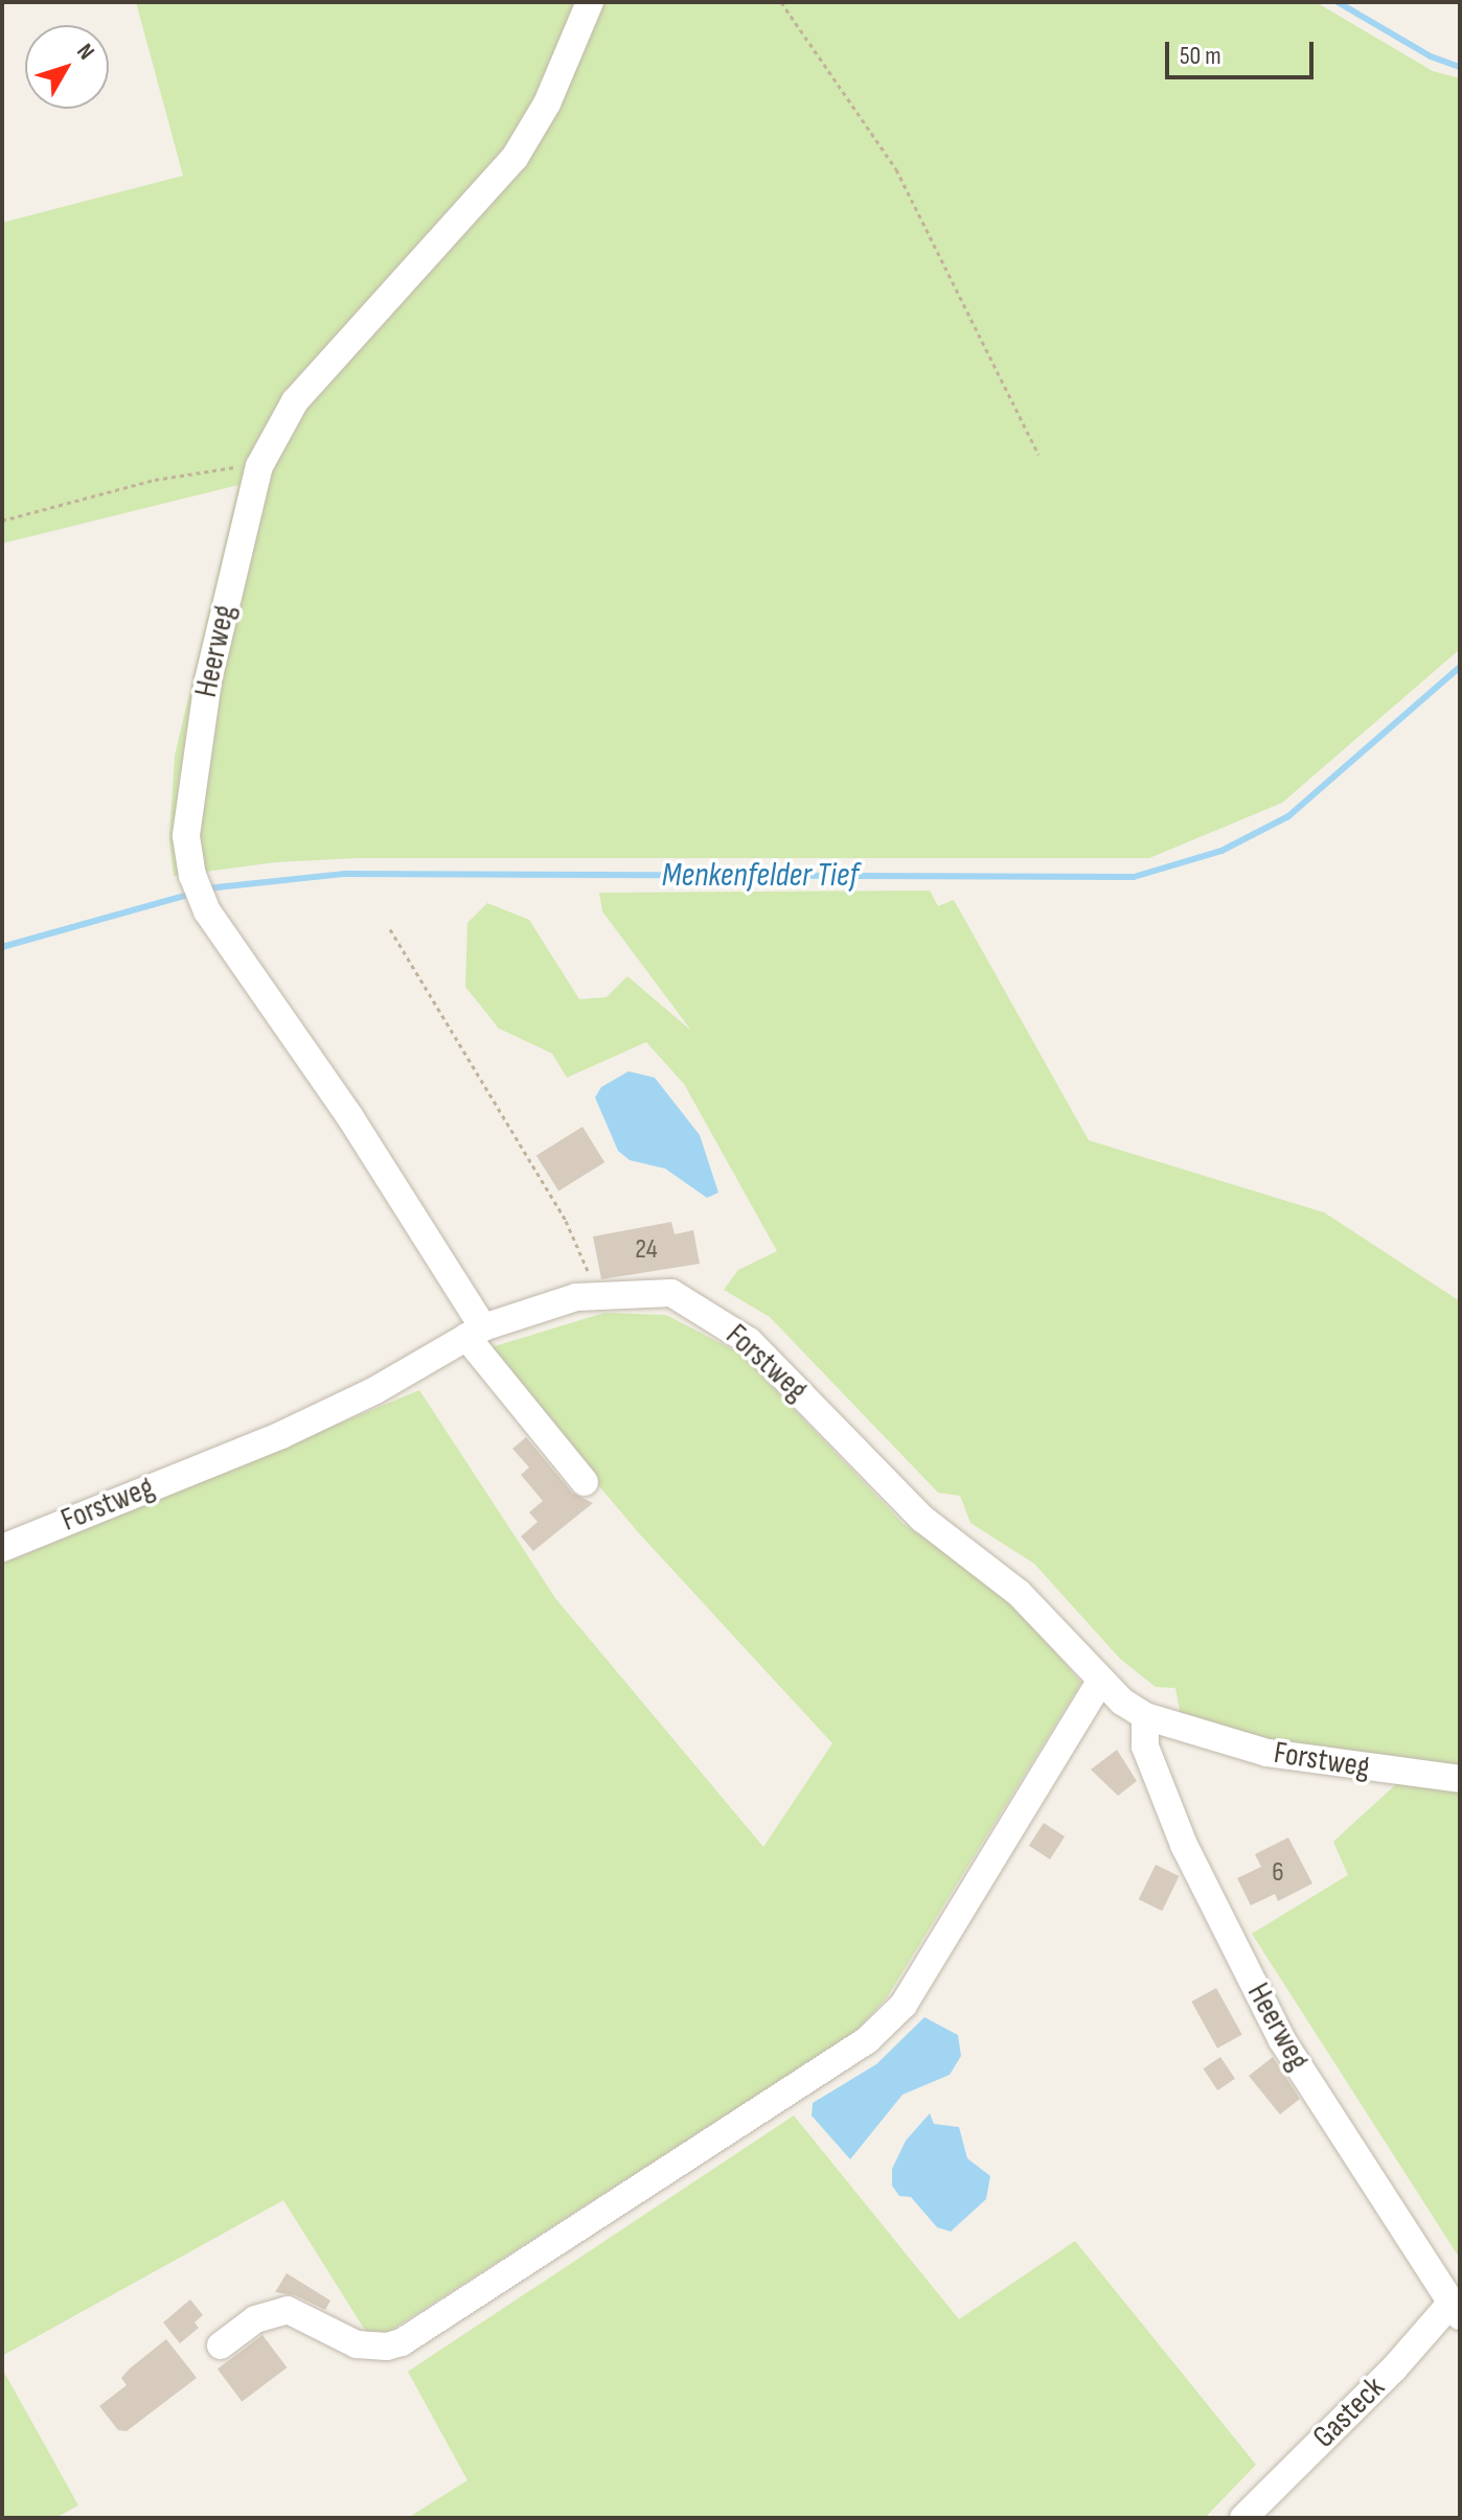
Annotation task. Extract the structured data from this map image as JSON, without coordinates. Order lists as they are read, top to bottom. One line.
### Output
{"streets":{"street":["Heerweg","Forstweg","Gasteck"]},"crossings":[["Heerweg","Forstweg"],["Heerweg","Gasteck"]],"water":["Menkenfelder Tief"],"house_numbers":["24","6"],"scale_bar":"50 m","north":"top right"}
